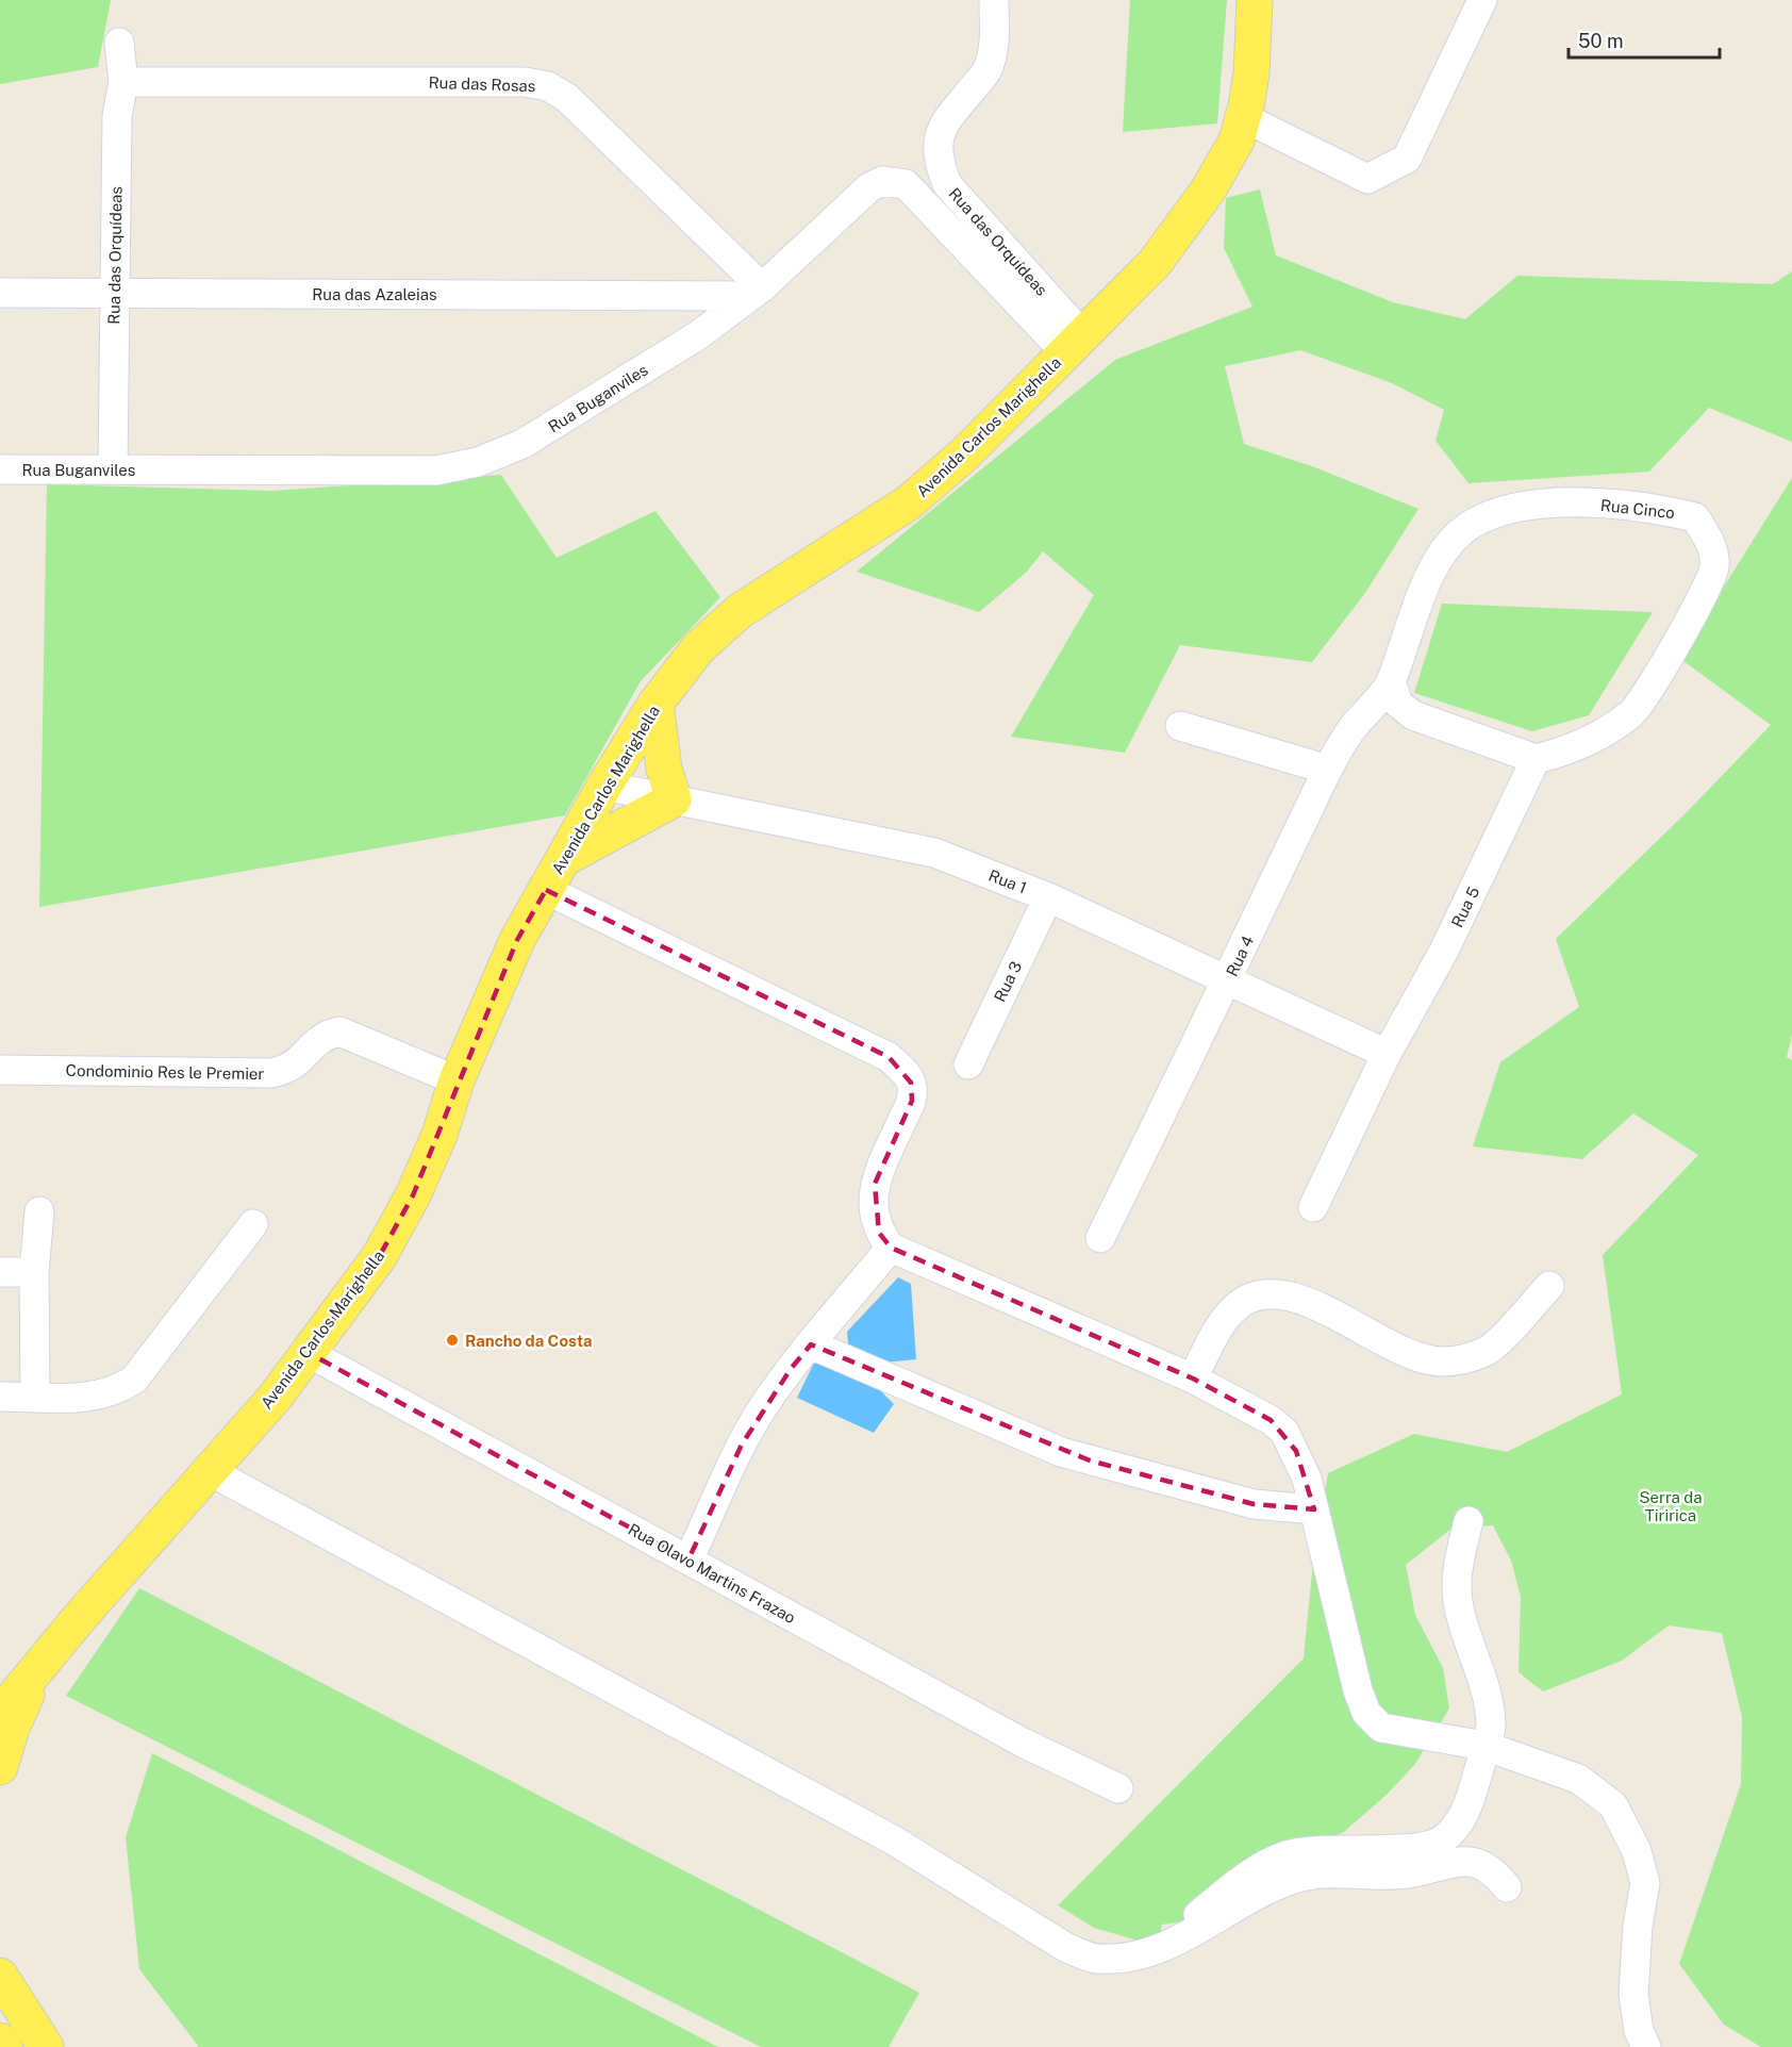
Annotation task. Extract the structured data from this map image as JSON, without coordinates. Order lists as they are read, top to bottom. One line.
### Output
{"streets":{"main road":["Avenida Carlos Marighella"],"street":["Rua das Rosas","Rua das Orquídeas","Rua das Azaleias","Rua Buganviles","Rua Cinco","Rua 1","Rua 5","Rua 4","Rua 3","Condominio Res le Premier","Rua Olavo Martins Frazao"]},"crossings":[["Rua das Rosas","Rua das Orquídeas"],["Rua das Rosas","Rua das Azaleias"],["Rua das Rosas","Rua Buganviles"],["Rua das Orquídeas","Rua das Azaleias"],["Rua das Orquídeas","Rua Buganviles"],["Rua das Orquídeas","Avenida Carlos Marighella"],["Rua das Azaleias","Rua Buganviles"],["Rua Buganviles","Avenida Carlos Marighella"],["Avenida Carlos Marighella","Rua 1"],["Avenida Carlos Marighella","Condominio Res le Premier"],["Avenida Carlos Marighella","Rua Olavo Martins Frazao"],["Rua Cinco","Rua 5"],["Rua Cinco","Rua 4"],["Rua 1","Rua 5"],["Rua 1","Rua 4"],["Rua 1","Rua 3"]],"parks":["Serra da Tiririca"],"places":["Rancho da Costa"],"scale_bar":"50 m"}
